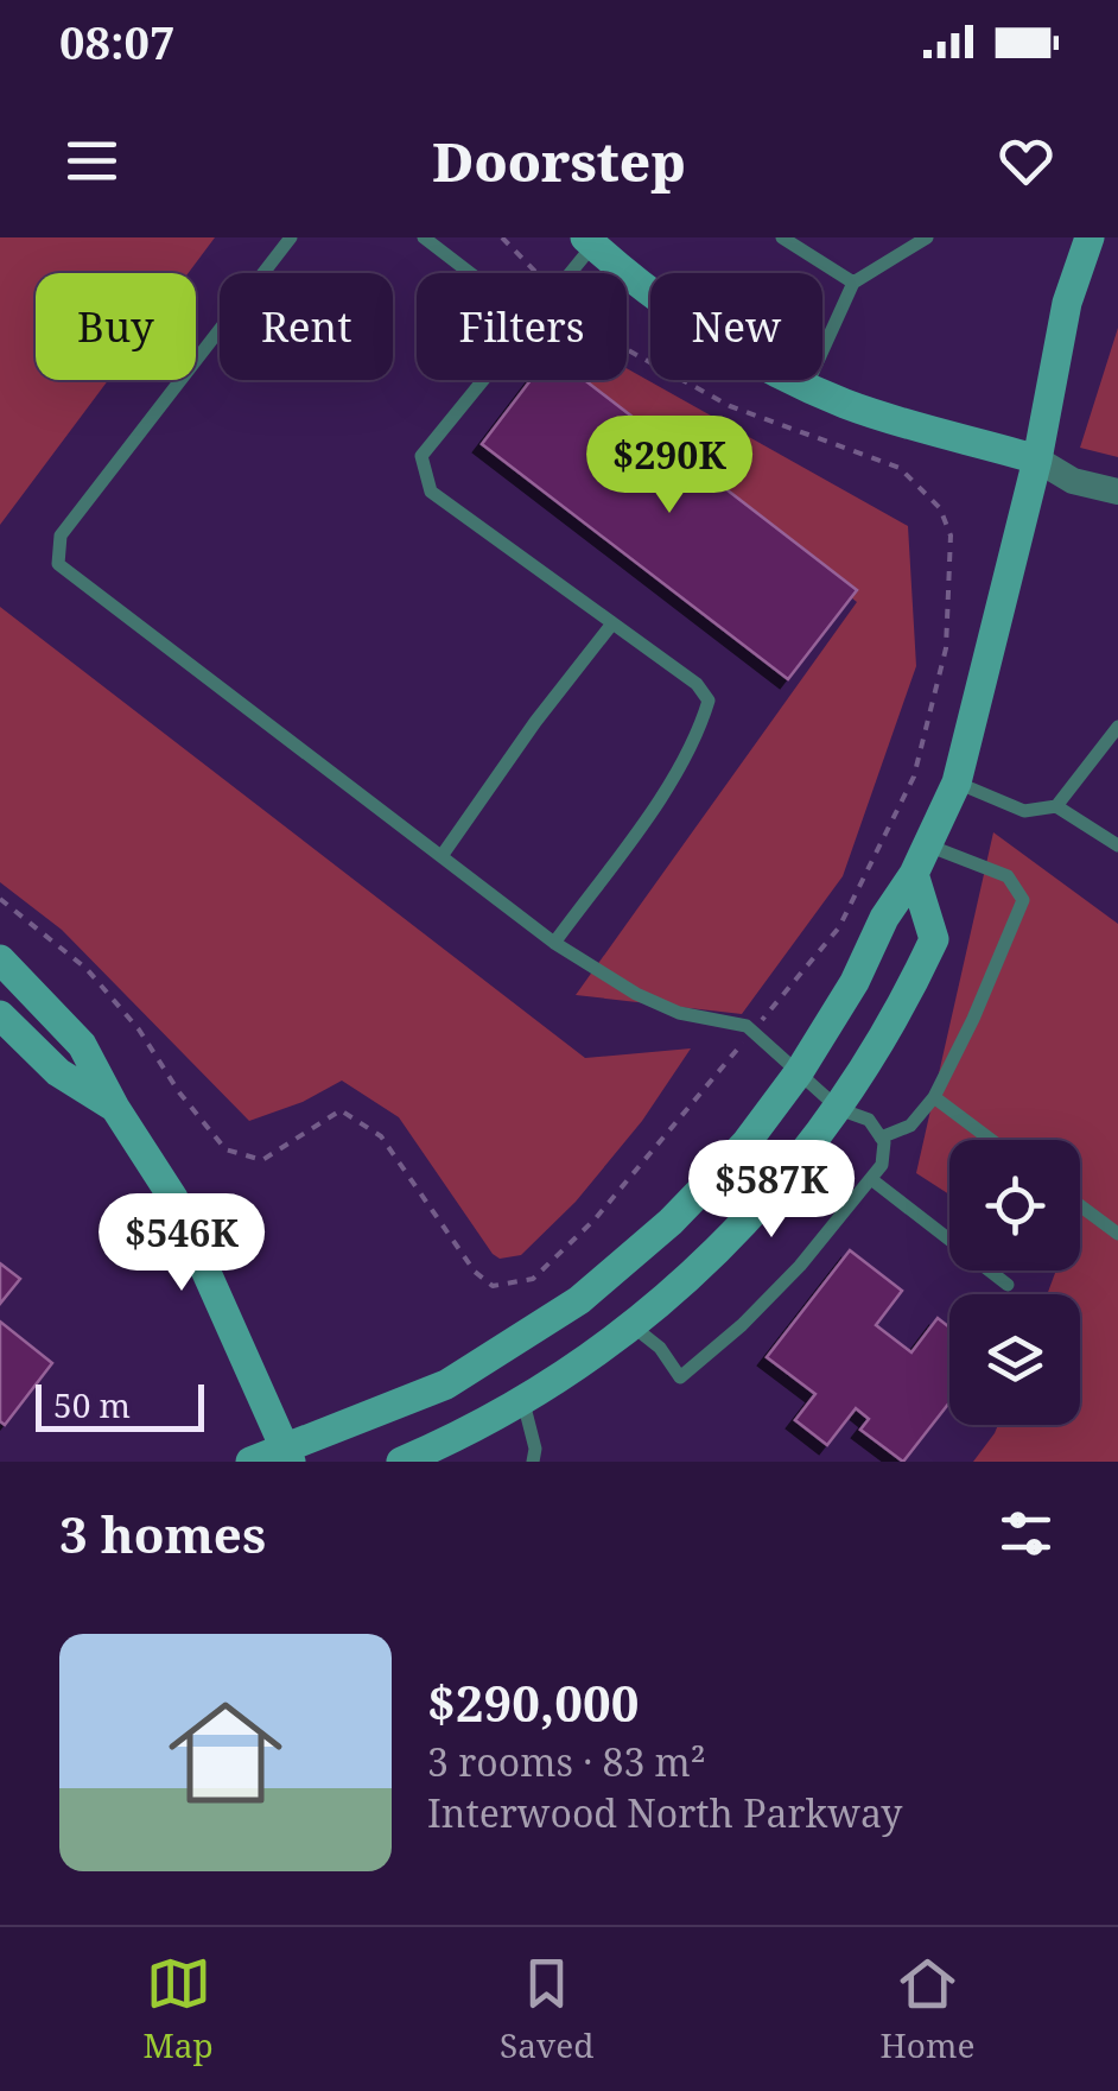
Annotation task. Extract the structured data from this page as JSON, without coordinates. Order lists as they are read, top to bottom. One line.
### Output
{"scale_bar":"50 m","page":{"status":"08:07","header":"Doorstep","chip":["Buy","Rent","Filters","New"],"price":["$290K","$587K","$546K"],"scale":"50 m","heading":"3 homes","list":[{"name":"$290,000","note":"3 rooms · 83 m² · Interwood North Parkway"}],"tabs":["Map","Saved","Home"]}}
